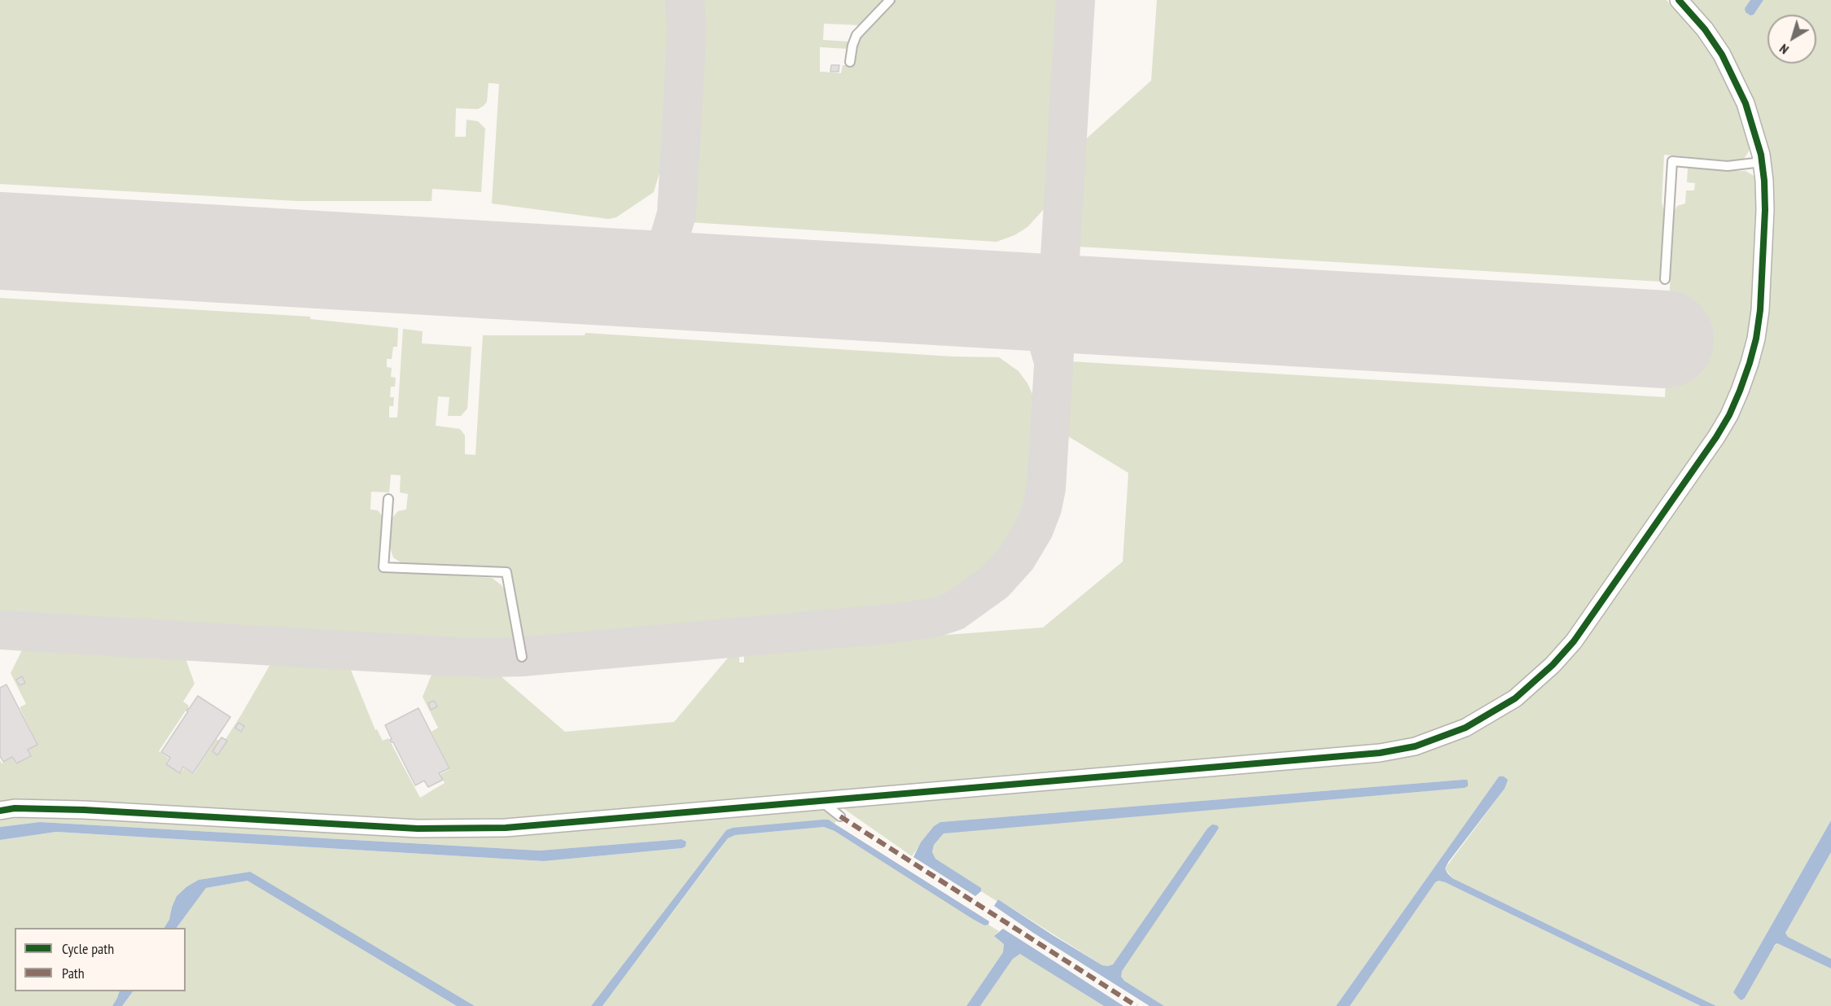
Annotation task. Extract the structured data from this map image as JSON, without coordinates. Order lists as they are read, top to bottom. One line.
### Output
{"legend":["Cycle path","Path"],"north":"bottom left"}
